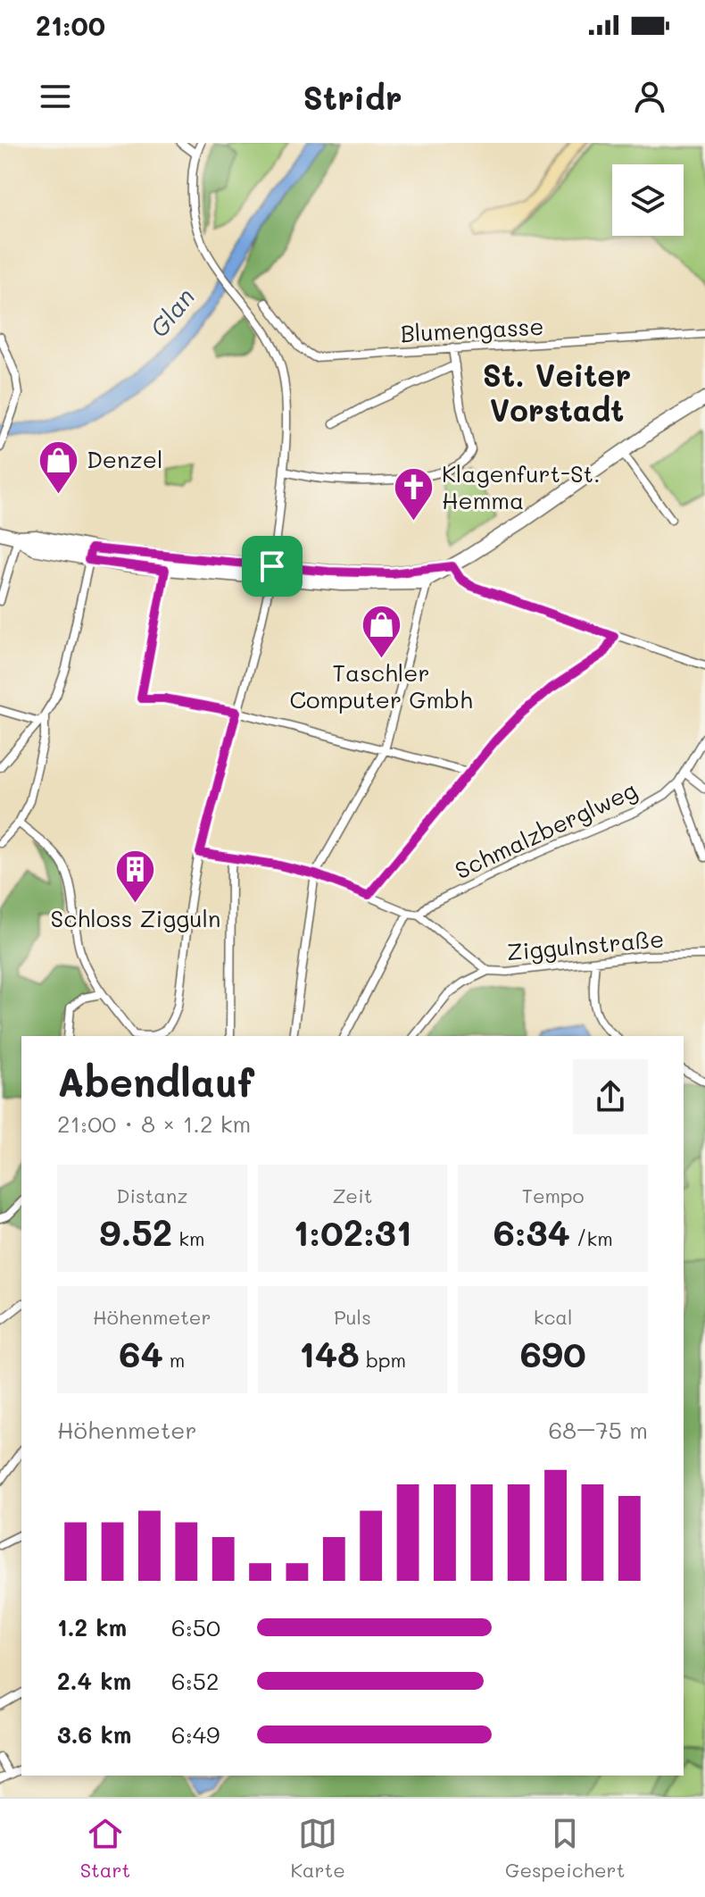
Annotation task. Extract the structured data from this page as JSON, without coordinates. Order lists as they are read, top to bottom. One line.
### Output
{"streets":{"street":["Blumengasse","Schmalzberglweg","Ziggulnstraße"]},"crossings":[["Schmalzberglweg","Ziggulnstraße"]],"districts":["St. Veiter Vorstadt"],"water":["Glan"],"places":{"shop":["Denzel","Taschler Computer Gmbh"],"church":["Klagenfurt-St. Hemma"],"building":["Schloss Zigguln"]},"page":{"status":"21:00","header":"Stridr","heading":["Abendlauf","21:00 · 8 × 1.2 km"],"stats":[["Distanz","9.52 km"],["Zeit","1:02:31"],["Tempo","6:34 /km"],["Höhenmeter","64 m"],["Puls","148 bpm"],["kcal","690"]],"chart":["Höhenmeter","68–75 m"],"list":[{"name":"1.2 km","note":"6:50"},{"name":"2.4 km","note":"6:52"},{"name":"3.6 km","note":"6:49"}],"tabs":["Start","Karte","Gespeichert"]}}
